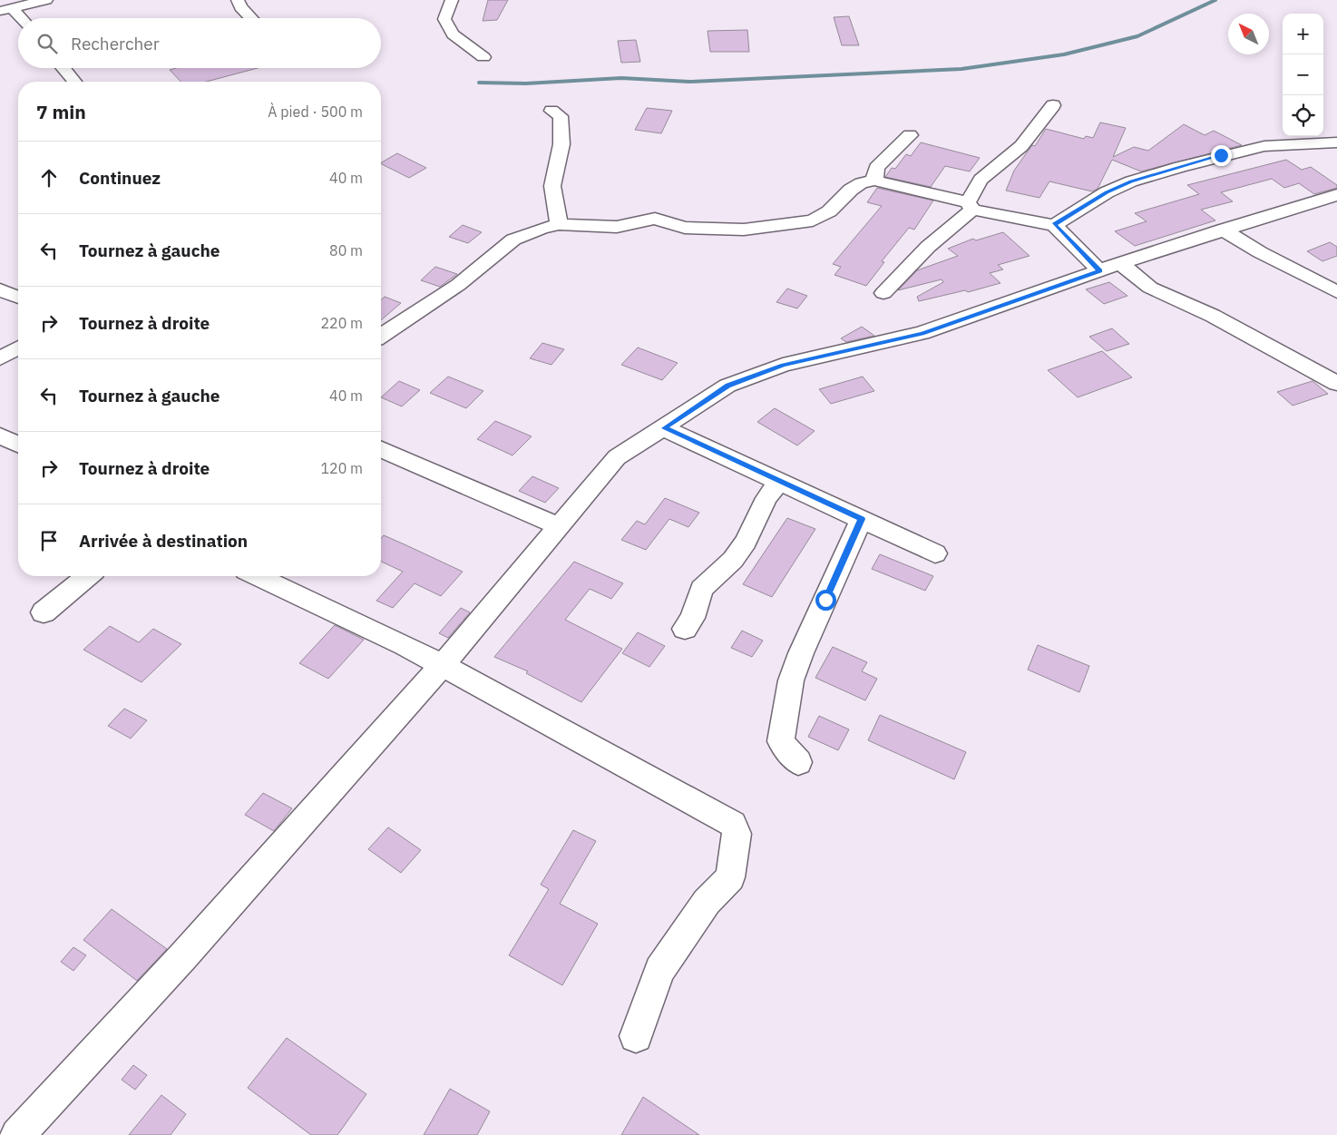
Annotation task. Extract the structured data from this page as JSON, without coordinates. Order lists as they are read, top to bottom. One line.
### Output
{"north":"top left","page":{"map_buttons":["+","−"],"search":"Rechercher","heading":["7 min","À pied · 500 m"],"list":[["Continuez","40 m"],["Tournez à gauche","80 m"],["Tournez à droite","220 m"],["Tournez à gauche","40 m"],["Tournez à droite","120 m"],"Arrivée à destination"]}}
